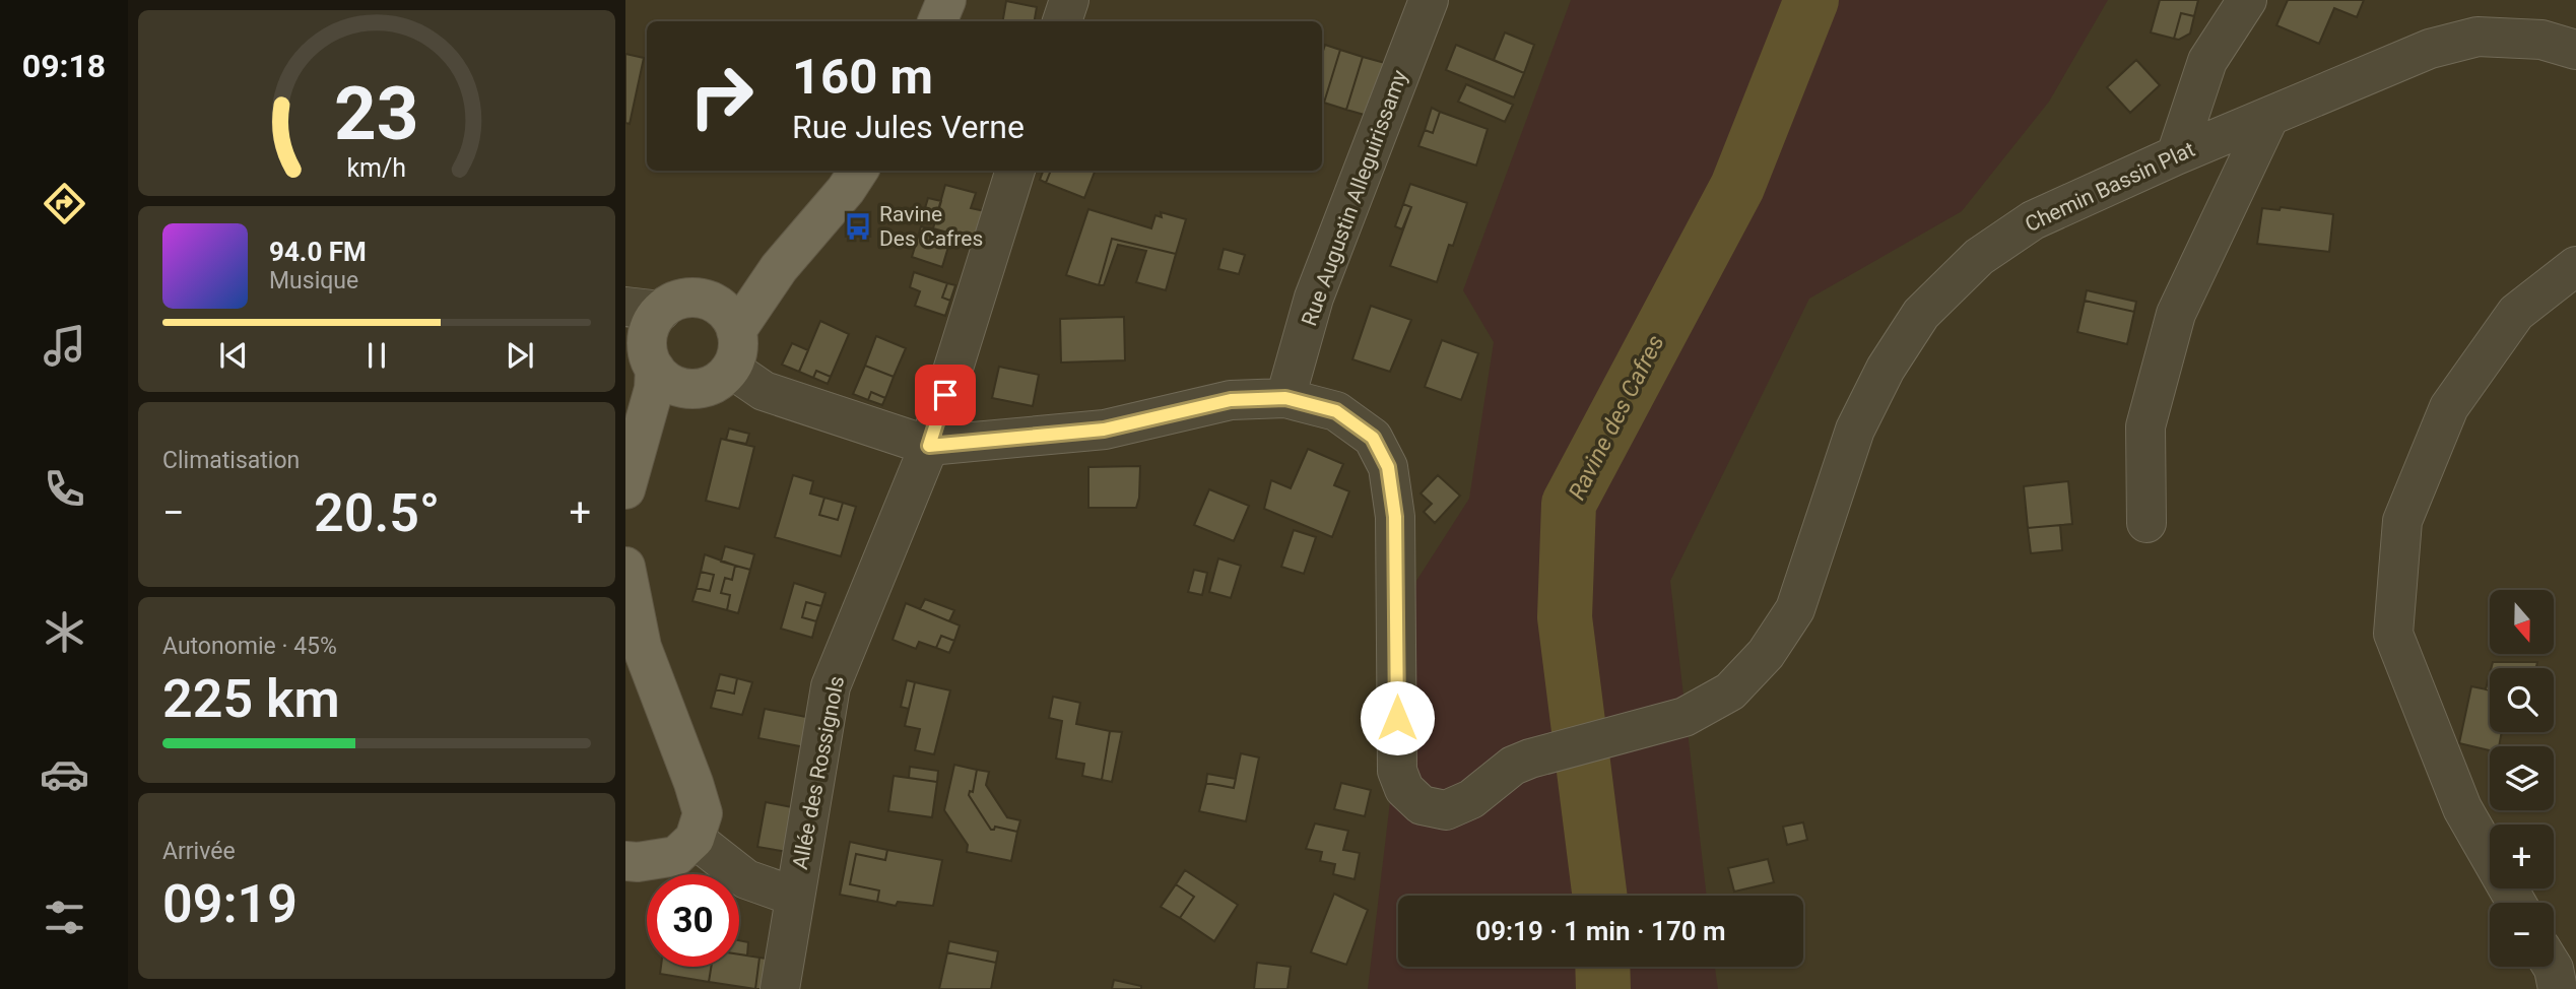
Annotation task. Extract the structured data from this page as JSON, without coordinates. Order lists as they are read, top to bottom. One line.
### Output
{"streets":{"street":["Chemin Bassin Plat","Rue Augustin Alleguirissamy","Allée des Rossignols"]},"crossings":[["Chemin Bassin Plat","Rue Augustin Alleguirissamy"],["Chemin Bassin Plat","Allée des Rossignols"]],"water":["Ravine des Cafres"],"places":{"bus stop":["Ravine Des Cafres"]},"north":"bottom","page":{"tabs":"09:18","turn":["160 m","Rue Jules Verne"],"song":["94.0 FM","Musique"],"tile":["Climatisation",["Autonomie · 45%","225 km"],["Arrivée","09:19"]],"heat":["−","20.5°","+"],"map_buttons":["+","−"],"limit":"30","trip":"09:19 · 1 min · 170 m","gauge":["23","km/h"]}}
